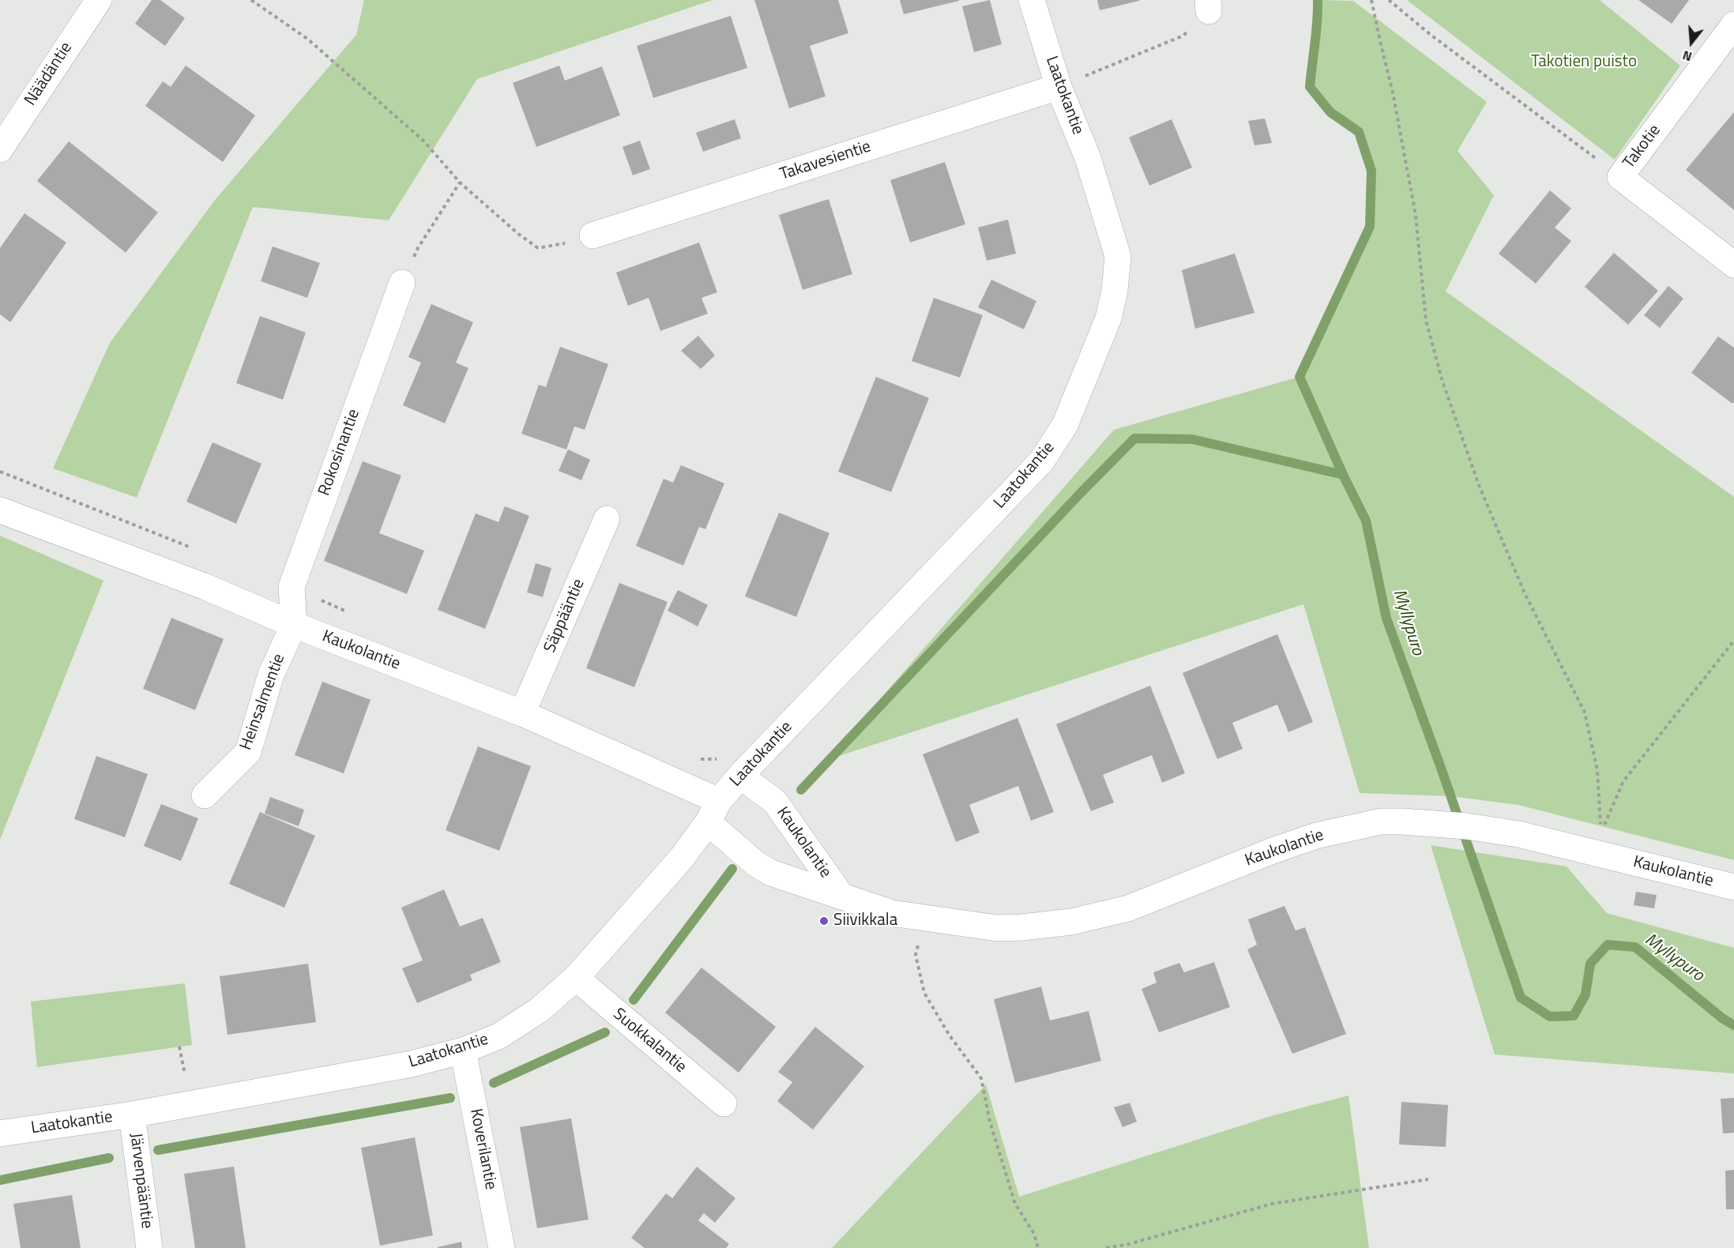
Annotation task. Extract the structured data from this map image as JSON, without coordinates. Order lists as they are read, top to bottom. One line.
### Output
{"streets":{"street":["Näädäntie","Laatokantie","Takotie","Takavesientie","Rokosinantie","Säppääntie","Kaukolantie","Heinsalmentie","Suokkalantie","Koverilantie","Järvenpääntie"]},"crossings":[["Laatokantie","Takavesientie"],["Laatokantie","Kaukolantie"],["Laatokantie","Suokkalantie"],["Laatokantie","Koverilantie"],["Laatokantie","Järvenpääntie"],["Rokosinantie","Kaukolantie"],["Rokosinantie","Heinsalmentie"],["Säppääntie","Kaukolantie"],["Kaukolantie","Heinsalmentie"]],"water":["Myllypuro"],"parks":["Takotien puisto"],"places":["Siivikkala"],"north":"bottom"}
